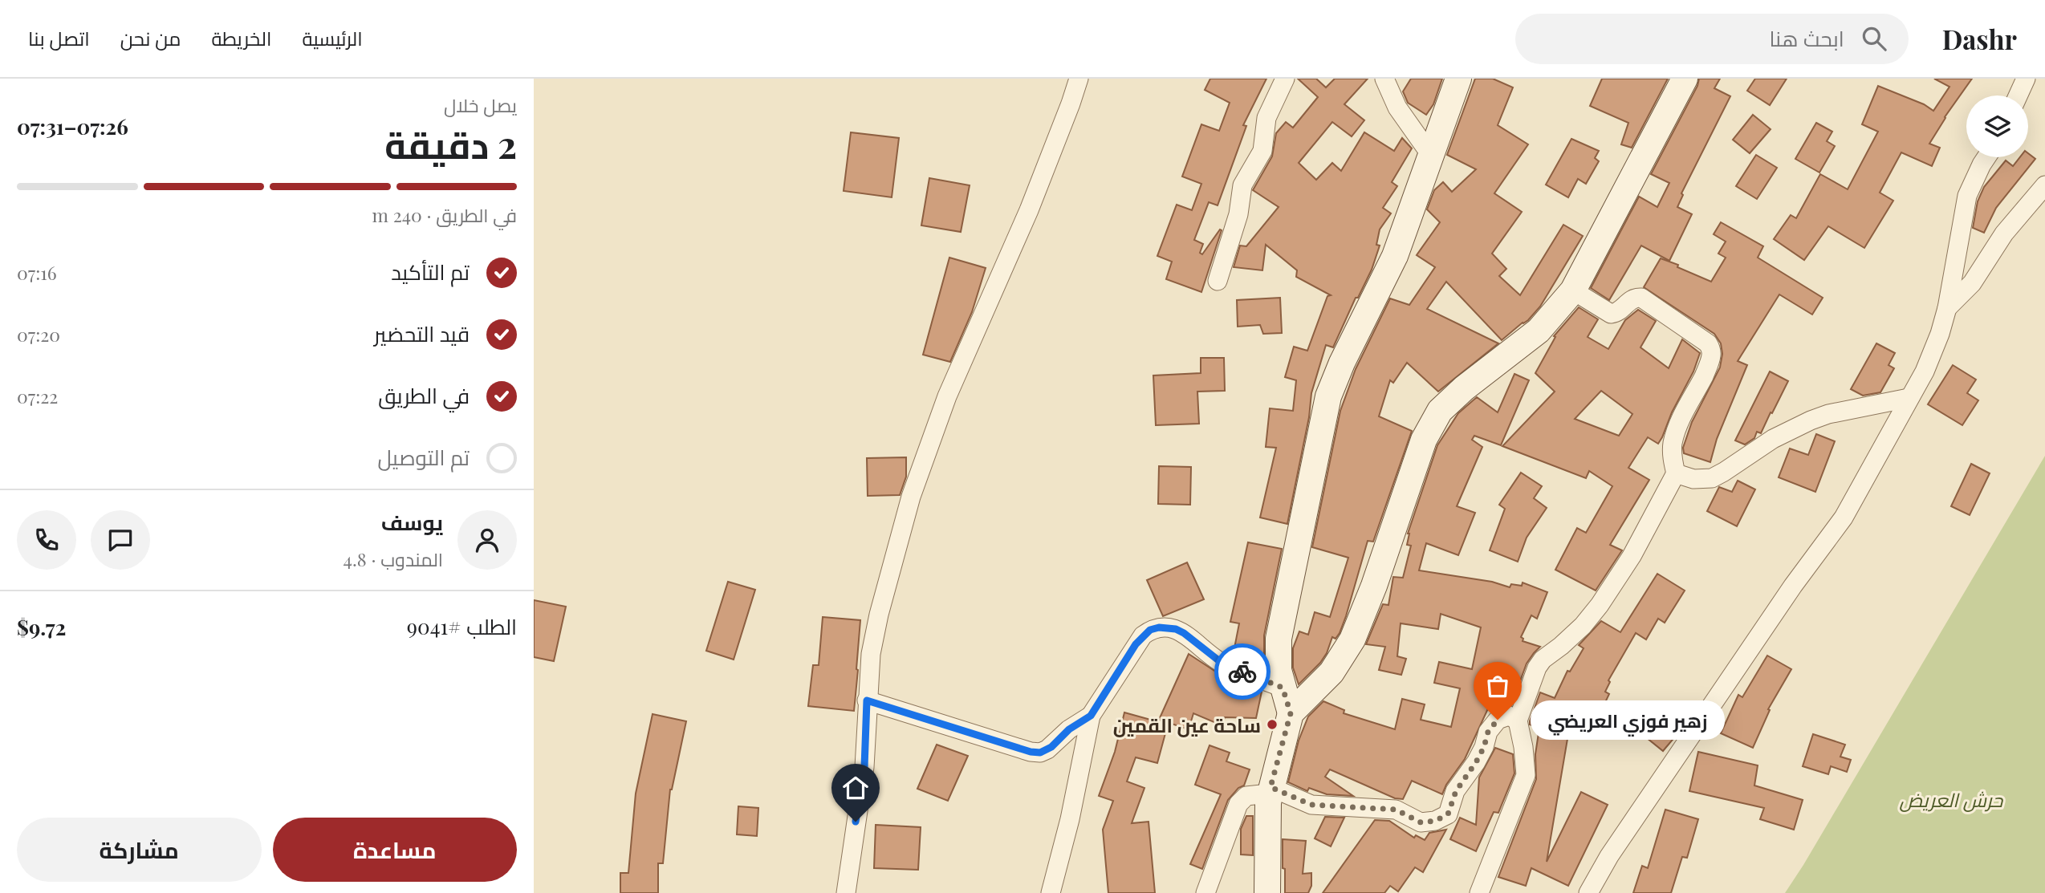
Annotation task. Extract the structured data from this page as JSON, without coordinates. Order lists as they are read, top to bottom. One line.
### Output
{"parks":["حرش العريض"],"places":["زهير فوزي العريضي","ساحة عين القمين"],"page":{"header":"Dashr","search":"ابحث هنا","nav":["الرئيسية","الخريطة","من نحن","اتصل بنا"],"heading":["2 دقيقة","يصل خلال","07:26–07:31"],"panel":["يوسف","المندوب · 4.8","الطلب #9041","$9.72"],"bar":"في الطريق · 240 m","list":[["تم التأكيد","07:16"],["قيد التحضير","07:20"],["في الطريق","07:22"],"تم التوصيل"],"bubble":"زهير فوزي العريضي","buttons":["مساعدة","مشاركة"]}}
